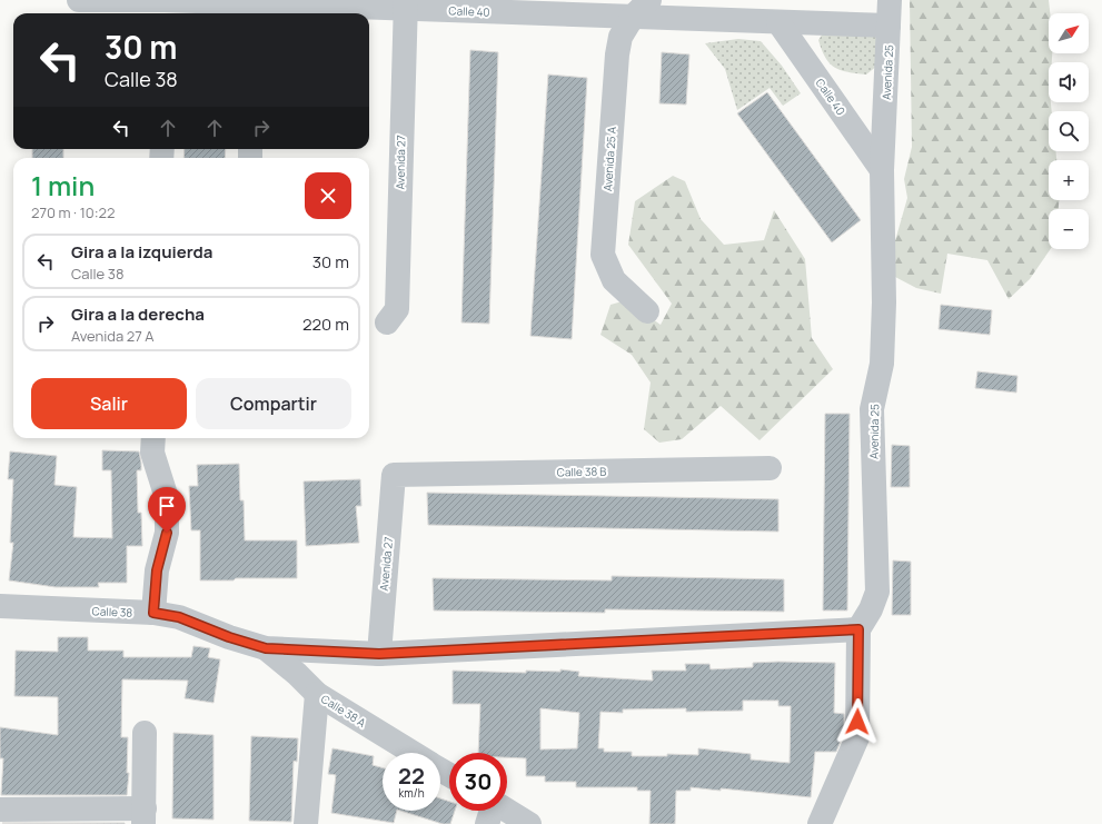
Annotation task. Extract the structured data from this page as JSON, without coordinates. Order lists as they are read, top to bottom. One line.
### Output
{"streets":{"street":["Calle 40","Avenida 25","Avenida 25 A","Avenida 27","Calle 38 B","Calle 38","Calle 38 A"]},"crossings":[["Calle 40","Avenida 25"],["Calle 40","Avenida 25 A"],["Calle 40","Avenida 27"],["Avenida 25","Calle 38"],["Avenida 27","Calle 38 B"],["Avenida 27","Calle 38"],["Calle 38","Calle 38 A"]],"north":"top right","page":{"map_buttons":["+","−"],"turn":["30 m","Calle 38"],"heading":["1 min","270 m · 10:22"],"list":[{"name":"Gira a la izquierda","note":"Calle 38","value":"30 m"},{"name":"Gira a la derecha","note":"Avenida 27 A","value":"220 m"}],"buttons":["Salir","Compartir"],"speed":"22 km/h","limit":"30"}}
